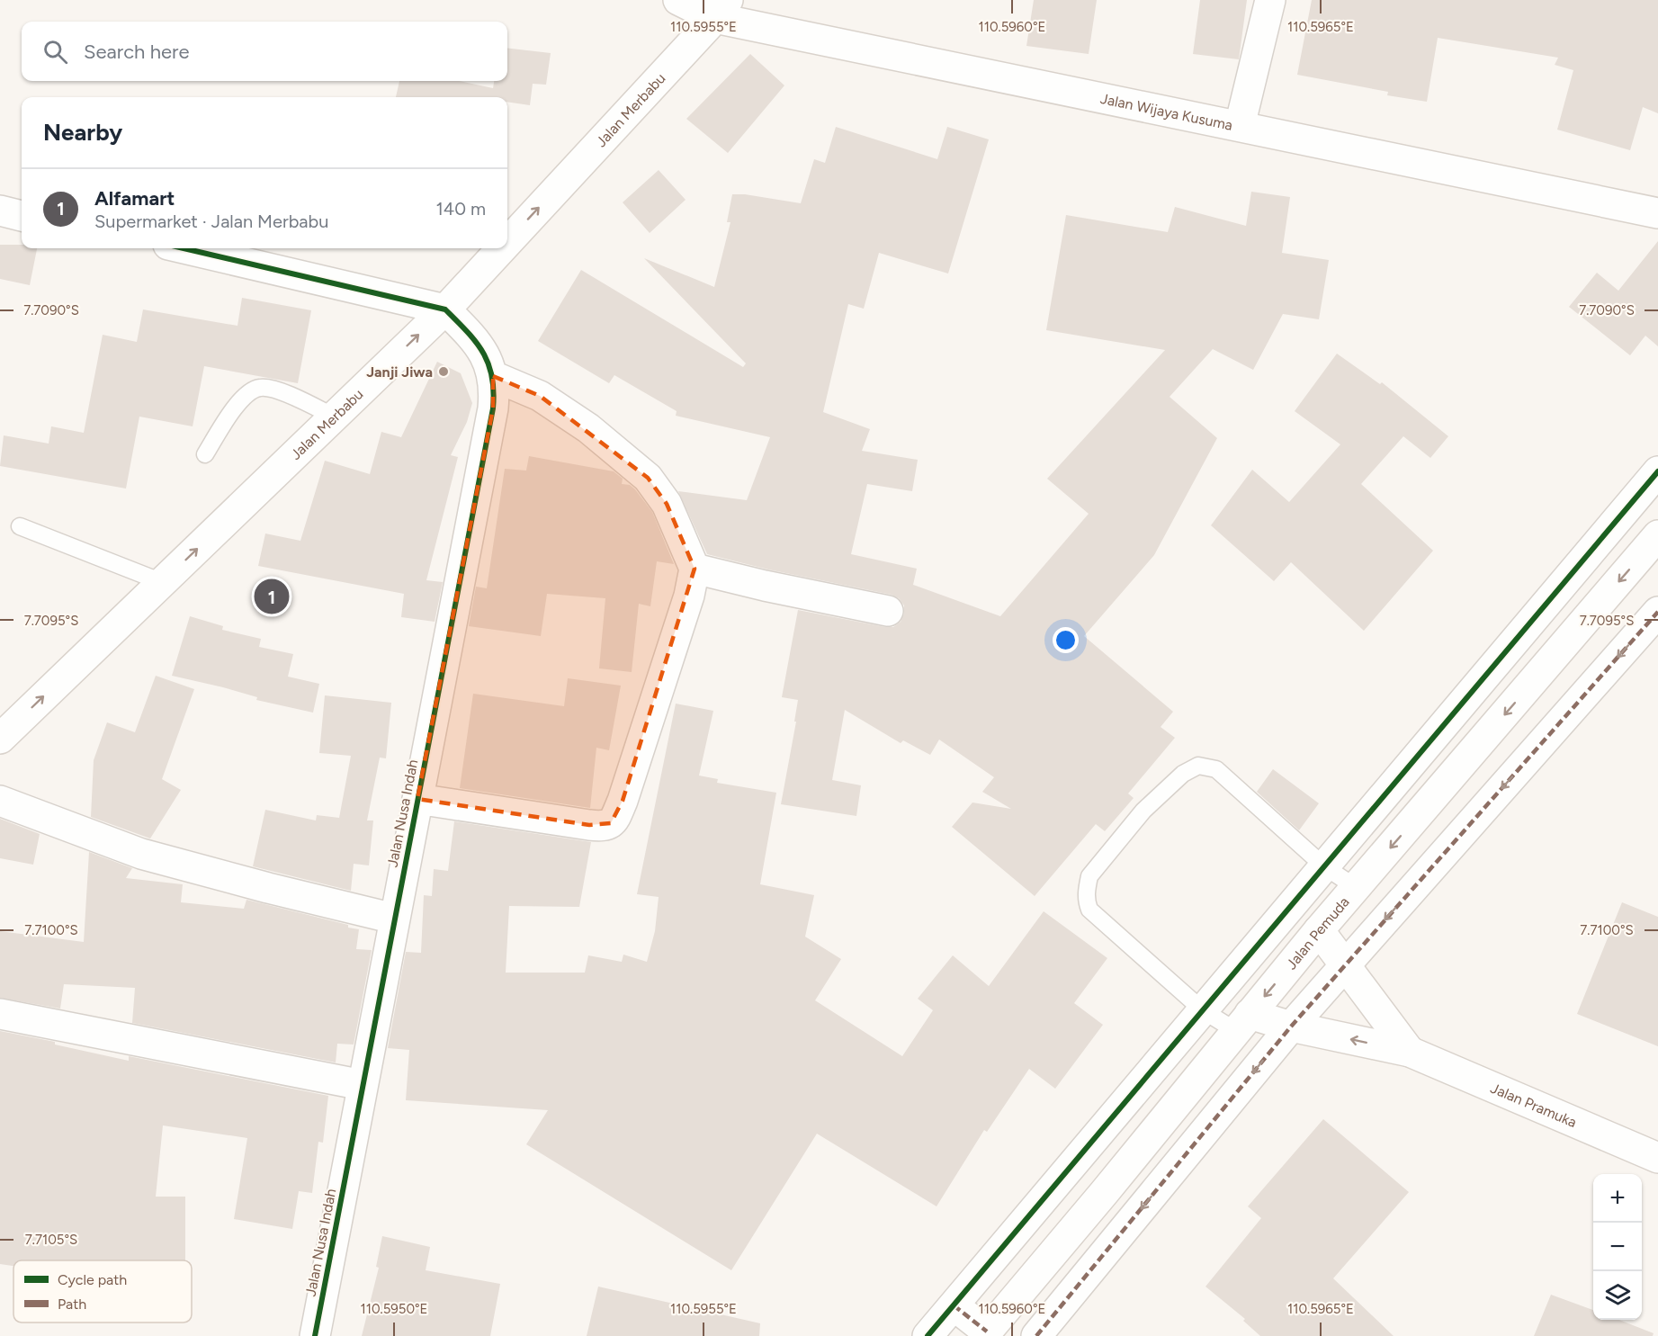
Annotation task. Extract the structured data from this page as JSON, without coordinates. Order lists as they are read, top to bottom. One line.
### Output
{"streets":{"street":["Jalan Merbabu","Jalan Wijaya Kusuma","Jalan Nusa Indah","Jalan Pemuda","Jalan Pramuka"]},"crossings":[["Jalan Merbabu","Jalan Wijaya Kusuma"],["Jalan Merbabu","Jalan Nusa Indah"],["Jalan Pemuda","Jalan Pramuka"]],"one_way":["Jalan Merbabu"],"places":["Janji Jiwa"],"legend":["Cycle path","Path"],"page":{"search":"Search here","heading":"Nearby","list":[{"mark":"1","name":"Alfamart","note":"Supermarket · Jalan Merbabu","value":"140 m"}],"pins":"1","map_buttons":["+","−"]},"coordinates":["110.5955°E","110.5960°E","110.5965°E","7.7090°S","7.7095°S","7.7100°S","7.7105°S","110.5950°E"]}
